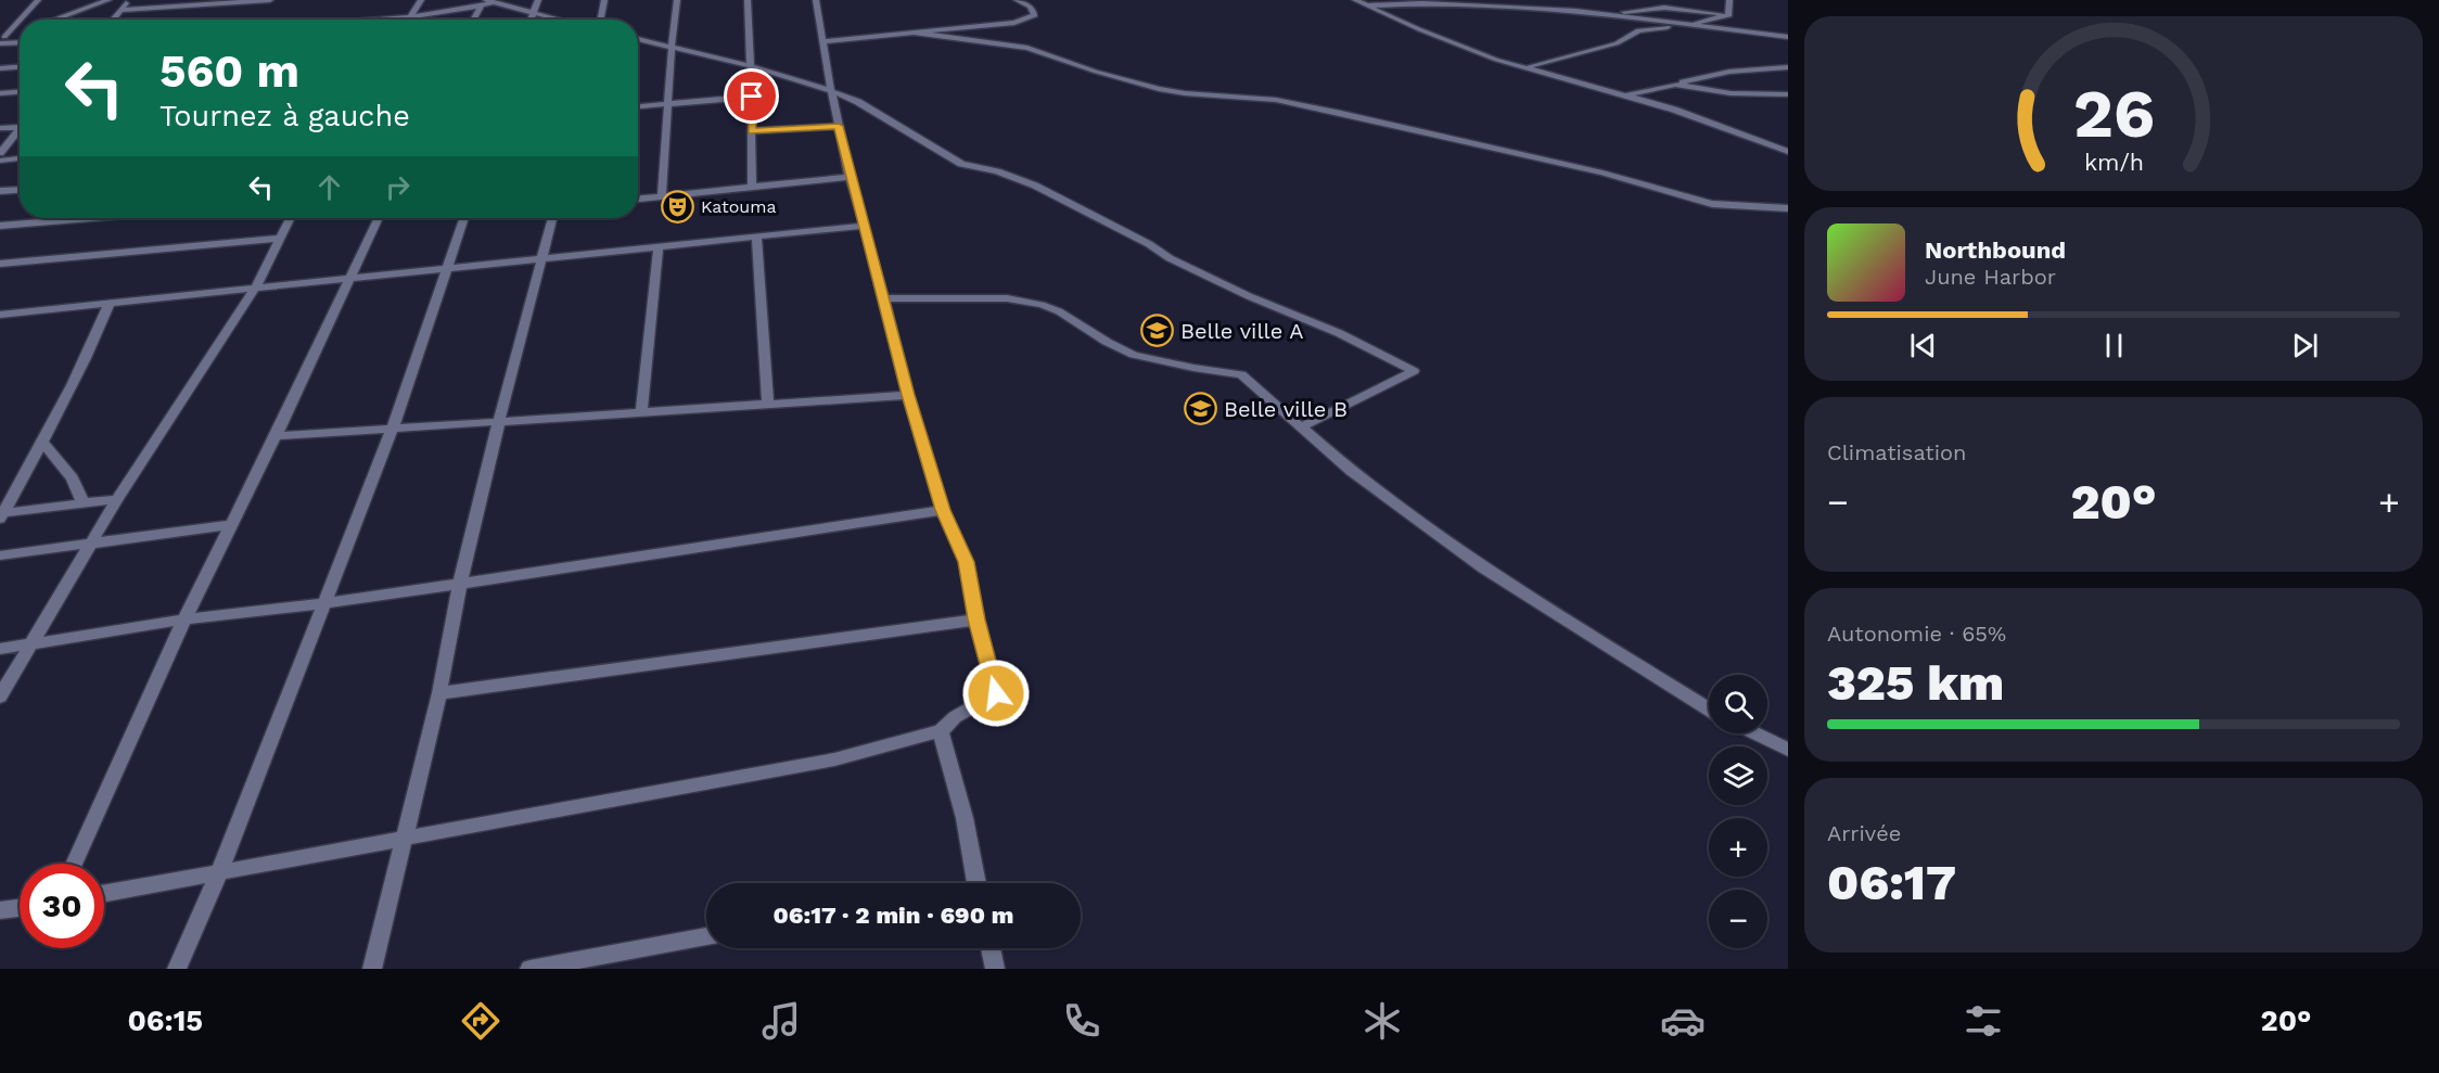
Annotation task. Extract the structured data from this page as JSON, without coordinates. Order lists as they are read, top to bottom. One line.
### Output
{"places":{"theatre":["Katouma"],"school or university":["Belle ville A","Belle ville B"]},"page":{"turn":["560 m","Tournez à gauche"],"song":["Northbound","June Harbor"],"tile":["Climatisation",["Autonomie · 65%","325 km"],["Arrivée","06:17"]],"heat":["−","20°","+"],"map_buttons":["+","−"],"limit":"30","trip":"06:17 · 2 min · 690 m","tabs":["06:15","20°"],"gauge":["26","km/h"]}}
